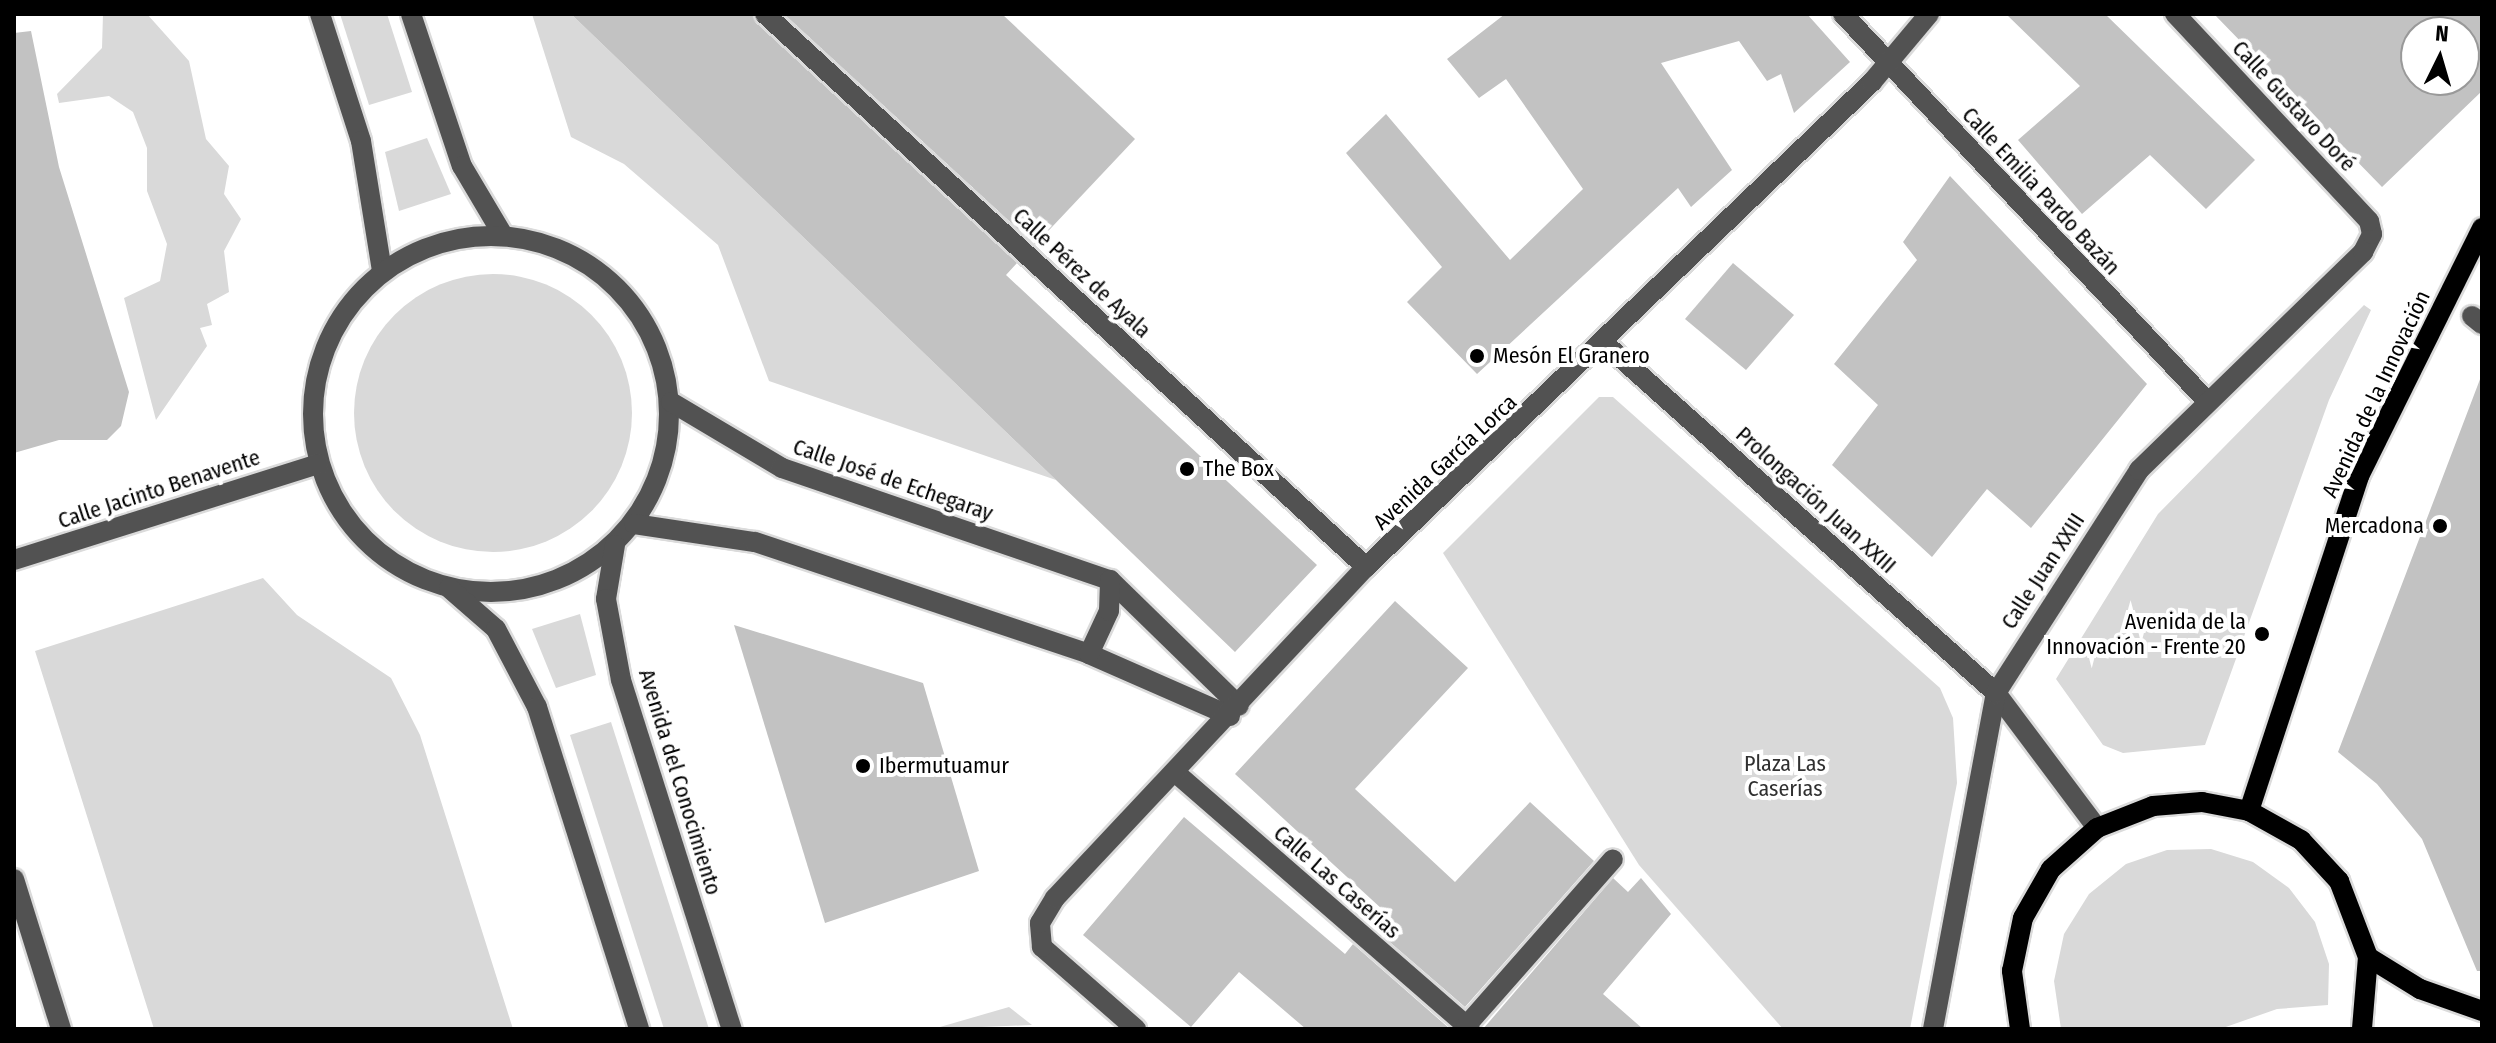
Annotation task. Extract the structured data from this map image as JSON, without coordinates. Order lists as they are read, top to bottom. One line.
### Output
{"streets":{"main road":["Avenida de la Innovación"],"street":["Calle Gustavo Doré","Calle Emilia Pardo Bazán","Calle Pérez de Ayala","Avenida García Lorca","Calle José de Echegaray","Calle Jacinto Benavente","Prolongación Juan XXIII","Calle Juan XXIII","Avenida del Conocimiento","Calle Las Caserías"]},"crossings":[["Calle Gustavo Doré","Calle Juan XXIII"],["Calle Emilia Pardo Bazán","Avenida García Lorca"],["Calle Emilia Pardo Bazán","Calle Juan XXIII"],["Calle Pérez de Ayala","Avenida García Lorca"],["Avenida García Lorca","Calle José de Echegaray"],["Avenida García Lorca","Prolongación Juan XXIII"],["Avenida García Lorca","Calle Las Caserías"],["Prolongación Juan XXIII","Calle Juan XXIII"]],"parks":["Plaza Las Caserías"],"places":["Mesón El Granero","The Box","Mercadona","Avenida de la Innovación - Frente 20","Ibermutuamur"],"north":"top"}
